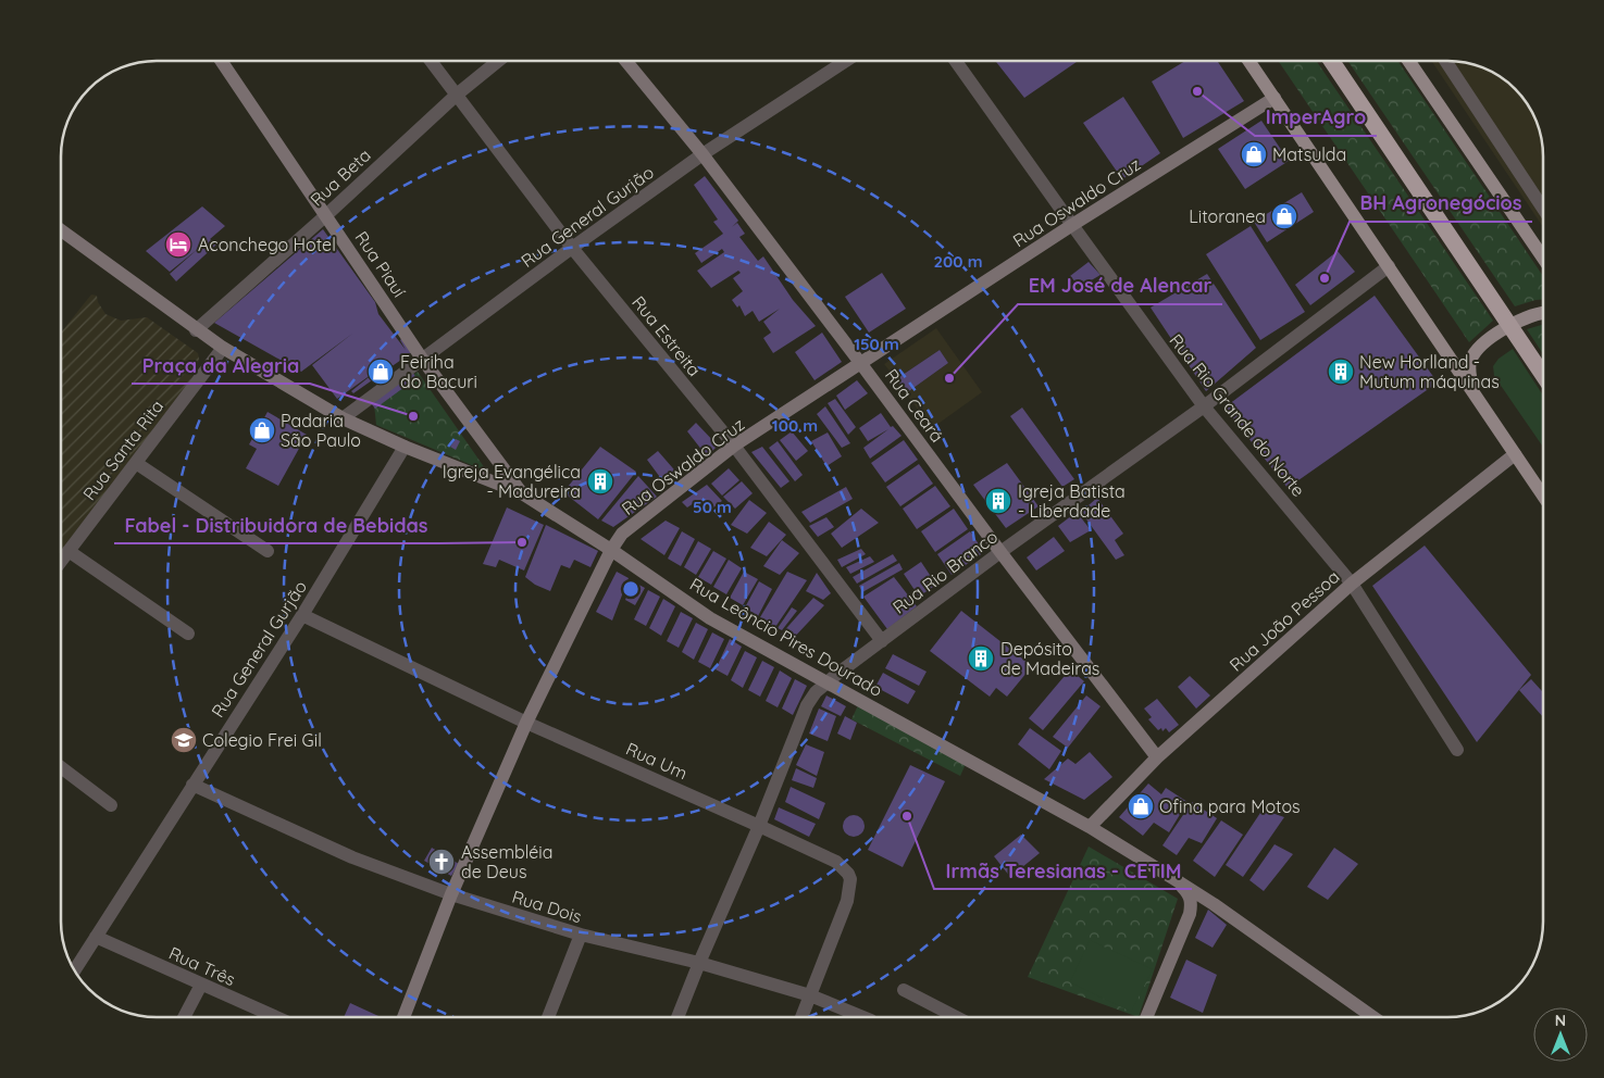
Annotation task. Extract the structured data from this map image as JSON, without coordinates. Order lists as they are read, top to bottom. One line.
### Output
{"streets":{"street":["Rua Beta","Rua Oswaldo Cruz","Rua General Gurjão","Rua Piauí","Rua Estreita","Rua Ceará","Rua Rio Grande do Norte","Rua Santa Rita","Rua Rio Branco","Rua João Pessoa","Rua Leôncio Pires Dourado","Rua Um","Rua Dois","Rua Três"]},"crossings":[["Rua Beta","Rua Piauí"],["Rua Beta","Rua Estreita"],["Rua Beta","Rua Leôncio Pires Dourado"],["Rua Oswaldo Cruz","Rua Estreita"],["Rua Oswaldo Cruz","Rua Ceará"],["Rua Oswaldo Cruz","Rua Rio Grande do Norte"],["Rua Oswaldo Cruz","Rua Leôncio Pires Dourado"],["Rua Oswaldo Cruz","Rua Um"],["Rua Oswaldo Cruz","Rua Dois"],["Rua General Gurjão","Rua Piauí"],["Rua General Gurjão","Rua Estreita"],["Rua General Gurjão","Rua Ceará"],["Rua General Gurjão","Rua Leôncio Pires Dourado"],["Rua General Gurjão","Rua Um"],["Rua General Gurjão","Rua Dois"],["Rua General Gurjão","Rua Três"],["Rua Piauí","Rua Leôncio Pires Dourado"],["Rua Estreita","Rua Rio Branco"],["Rua Ceará","Rua Rio Branco"],["Rua Ceará","Rua João Pessoa"],["Rua Rio Grande do Norte","Rua Rio Branco"],["Rua Rio Grande do Norte","Rua João Pessoa"],["Rua Santa Rita","Rua Leôncio Pires Dourado"],["Rua Rio Branco","Rua Leôncio Pires Dourado"],["Rua Rio Branco","Rua Um"],["Rua Rio Branco","Rua Dois"],["Rua João Pessoa","Rua Leôncio Pires Dourado"],["Rua Um","Rua Dois"]],"places":{"other":["ImperAgro","BH Agronegócios","EM José de Alencar","Praça da Alegria","Fabel - Distribuidora de Bebidas","Irmãs Teresianas - CETIM"],"shop":["Matsulda","Litoranea","Feiriha do Bacuri","Padaria São Paulo","Ofina para Motos"],"hotel":["Aconchego Hotel"],"building":["New Horlland - Mutum máquinas","Igreja Evangélica - Madureira","Igreja Batista - Liberdade","Depósito de Madeiras"],"school or university":["Colegio Frei Gil"],"church":["Assembléia de Deus"]},"north":"top","rings":["200 m","150 m","100 m","50 m"]}
